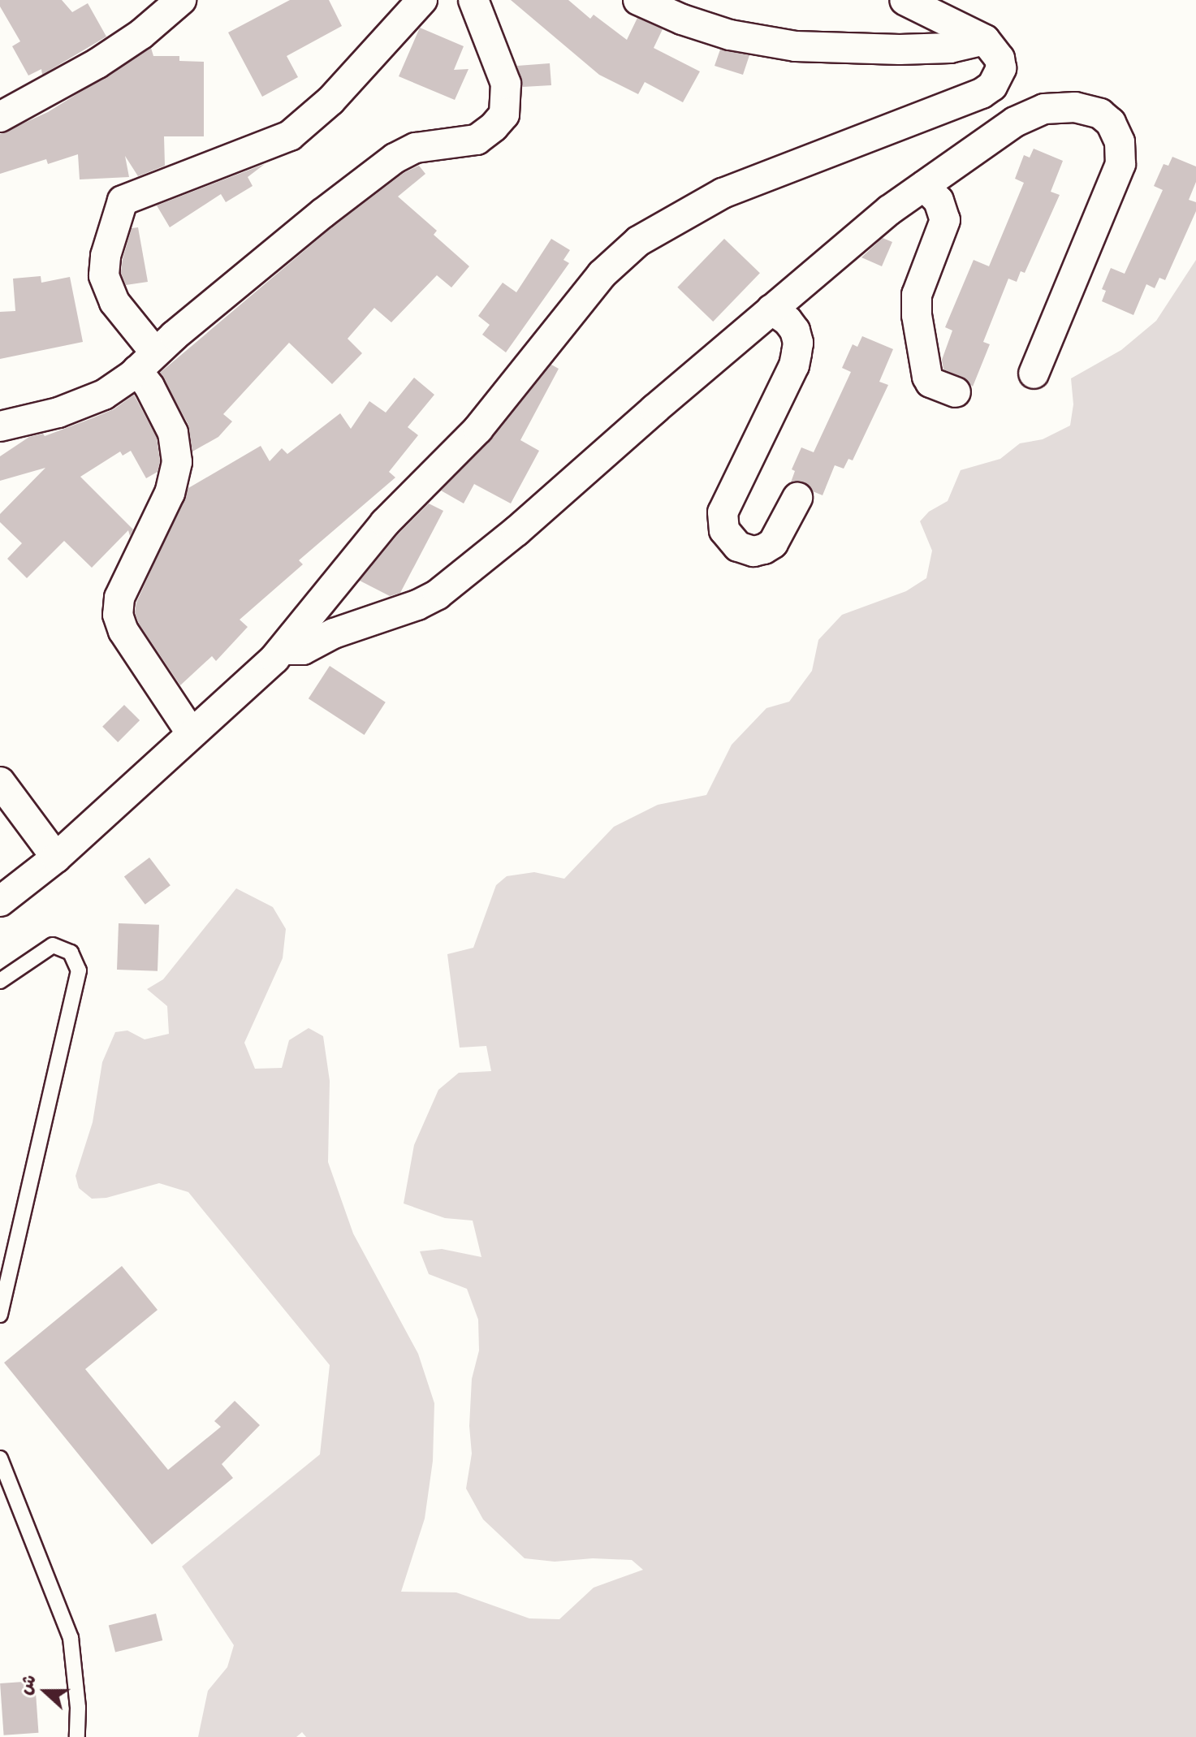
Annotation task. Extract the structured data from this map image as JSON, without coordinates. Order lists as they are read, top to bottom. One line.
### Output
{"north":"left"}
